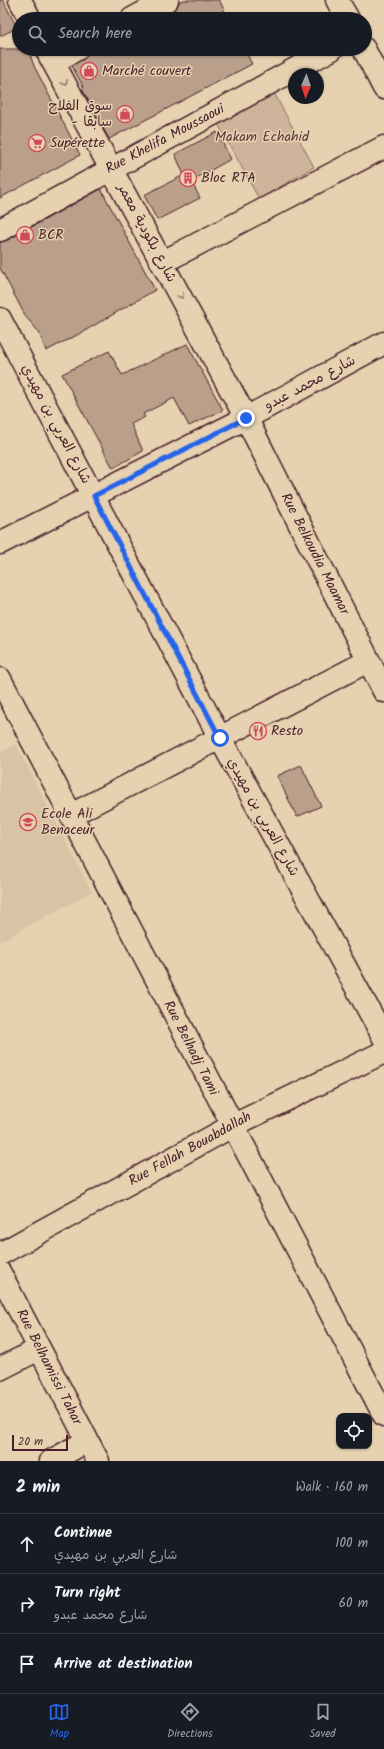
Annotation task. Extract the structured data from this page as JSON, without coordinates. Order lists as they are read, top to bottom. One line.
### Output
{"streets":{"street":["Rue Khelifa Moussaoui","شارع بلكودية معمر","شارع محمد عبدو","شارع العربي بن مهيدي","Rue Belkoudia Maamar","Rue Belhadj Tami","Rue Fellah Bouabdallah","Rue Belhamissi Tahar"]},"crossings":[["Rue Khelifa Moussaoui","شارع بلكودية معمر"],["شارع بلكودية معمر","شارع محمد عبدو"],["شارع بلكودية معمر","Rue Belkoudia Maamar"],["شارع محمد عبدو","شارع العربي بن مهيدي"],["شارع محمد عبدو","Rue Belkoudia Maamar"],["Rue Belhadj Tami","Rue Fellah Bouabdallah"]],"one_way":["شارع بلكودية معمر"],"parks":["Makam Echahid"],"places":{"shop":["Marché couvert","سوق الفلاح - سابقا","BCR"],"supermarket":["Supérette"],"building":["Bloc RTA"],"restaurant":["Resto"],"school or university":["Ecole Ali Benaceur"]},"scale_bar":"20 m","north":"bottom","page":{"search":"Search here","scale":"20 m","heading":["2 min","Walk · 160 m"],"list":[["Continue","شارع العربي بن مهيدي","100 m"],["Turn right","شارع محمد عبدو","60 m"],"Arrive at destination"],"nav":["Map","Directions","Saved"]}}
